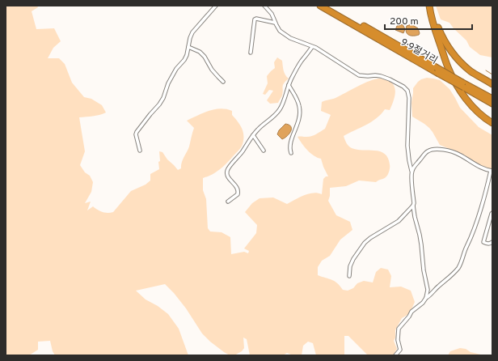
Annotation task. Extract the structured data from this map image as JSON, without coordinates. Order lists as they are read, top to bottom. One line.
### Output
{"streets":{"highway":["9·9절거리"]},"scale_bar":"200 m"}
